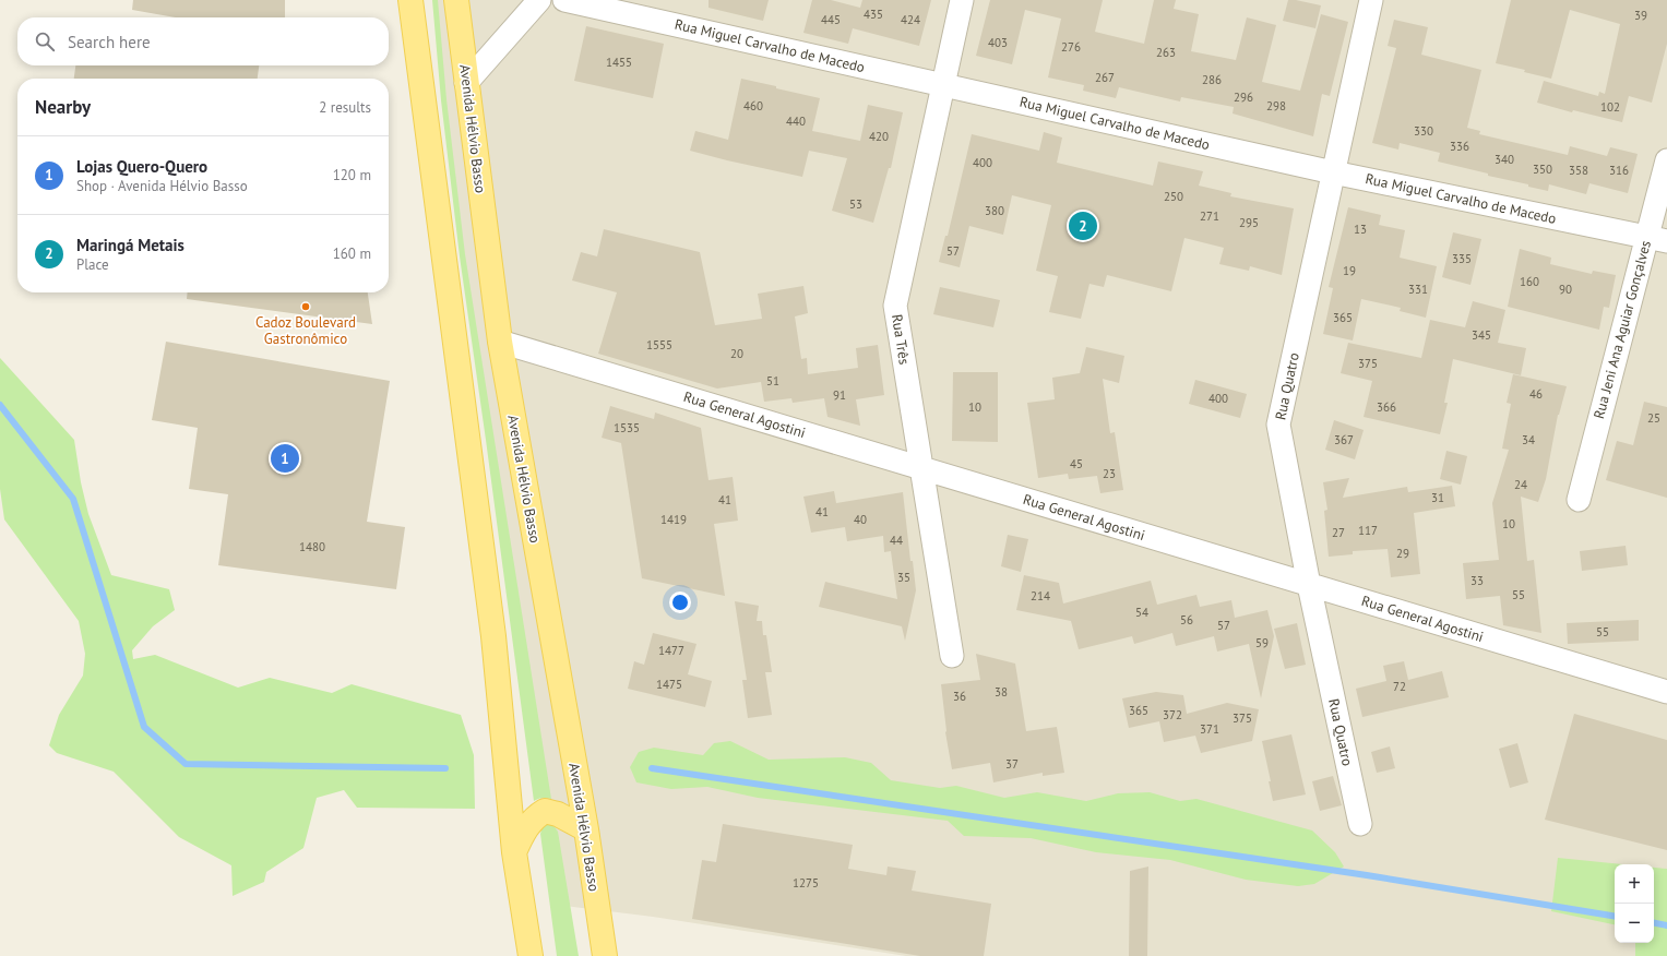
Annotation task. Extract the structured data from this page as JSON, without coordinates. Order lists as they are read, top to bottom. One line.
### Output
{"streets":{"main road":["Avenida Hélvio Basso"],"street":["Rua Miguel Carvalho de Macedo","Rua Jeni Ana Aguiar Gonçalves","Rua Três","Rua Quatro","Rua General Agostini"]},"crossings":[["Rua Miguel Carvalho de Macedo","Rua Jeni Ana Aguiar Gonçalves"],["Rua Miguel Carvalho de Macedo","Rua Três"],["Rua Miguel Carvalho de Macedo","Rua Quatro"],["Avenida Hélvio Basso","Rua General Agostini"],["Rua Três","Rua General Agostini"],["Rua Quatro","Rua General Agostini"]],"places":["Cadoz Boulevard Gastronômico"],"house_numbers":["435","39","445","424","403","276","263","1455","267","286","296","460","298","102","440","330","420","336","340","400","350","358","316","250","53","380","271","295","13","57","335","19","160","331","90","365","345","1555","20","375","51","46","91","400","10","366","25","1535","367","34","45","23","24","31","41","41","1419","40","10","117","27","44","1480","29","35","33","55","214","54","56","57","55","59","1477","1475","72","38","36","365","372","375","371","37","1275"],"page":{"search":"Search here","heading":["Nearby","2 results"],"list":[{"mark":"1","name":"Lojas Quero-Quero","note":"Shop · Avenida Hélvio Basso","value":"120 m"},{"mark":"2","name":"Maringá Metais","note":"Place","value":"160 m"}],"pins":["2","1"],"map_buttons":["+","−"]}}
